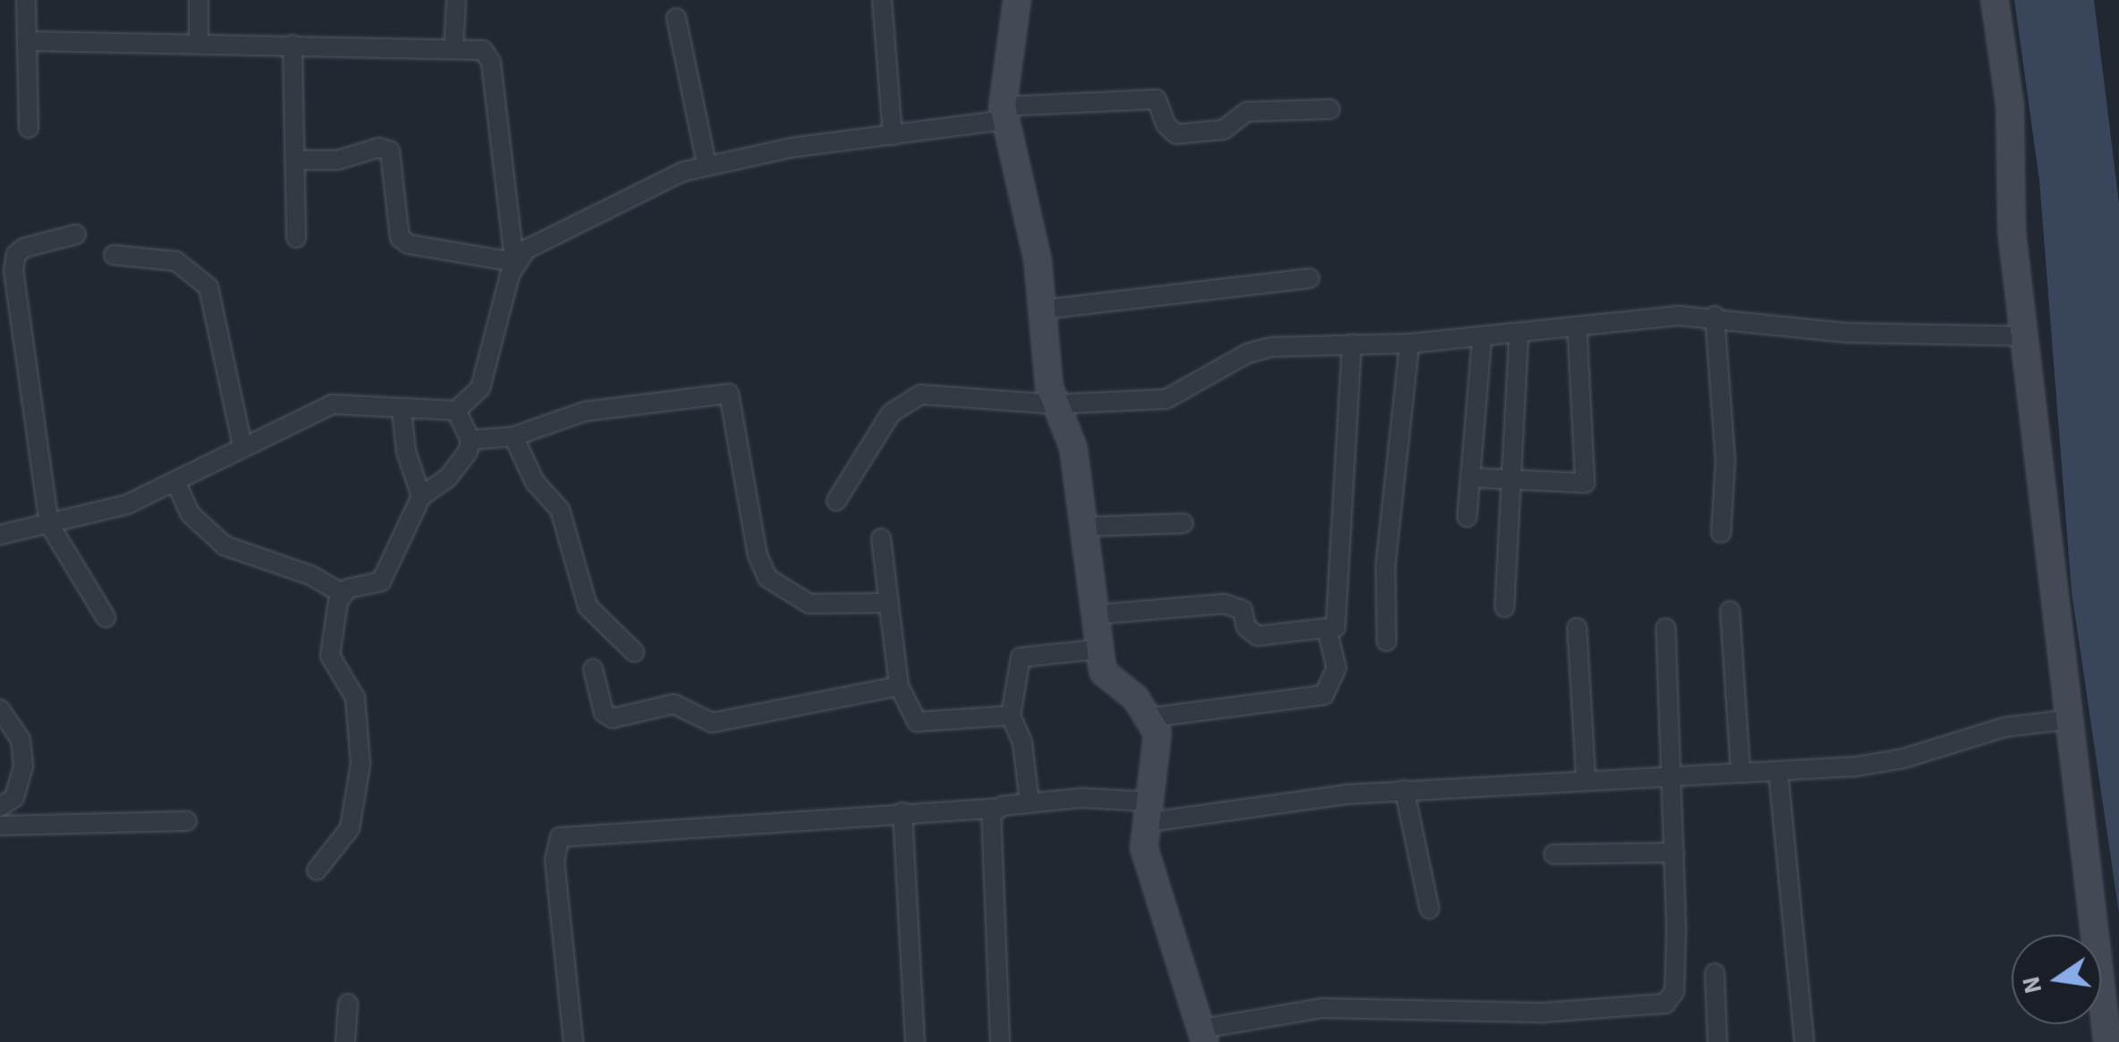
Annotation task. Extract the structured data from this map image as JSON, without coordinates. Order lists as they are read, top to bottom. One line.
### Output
{"north":"left"}
